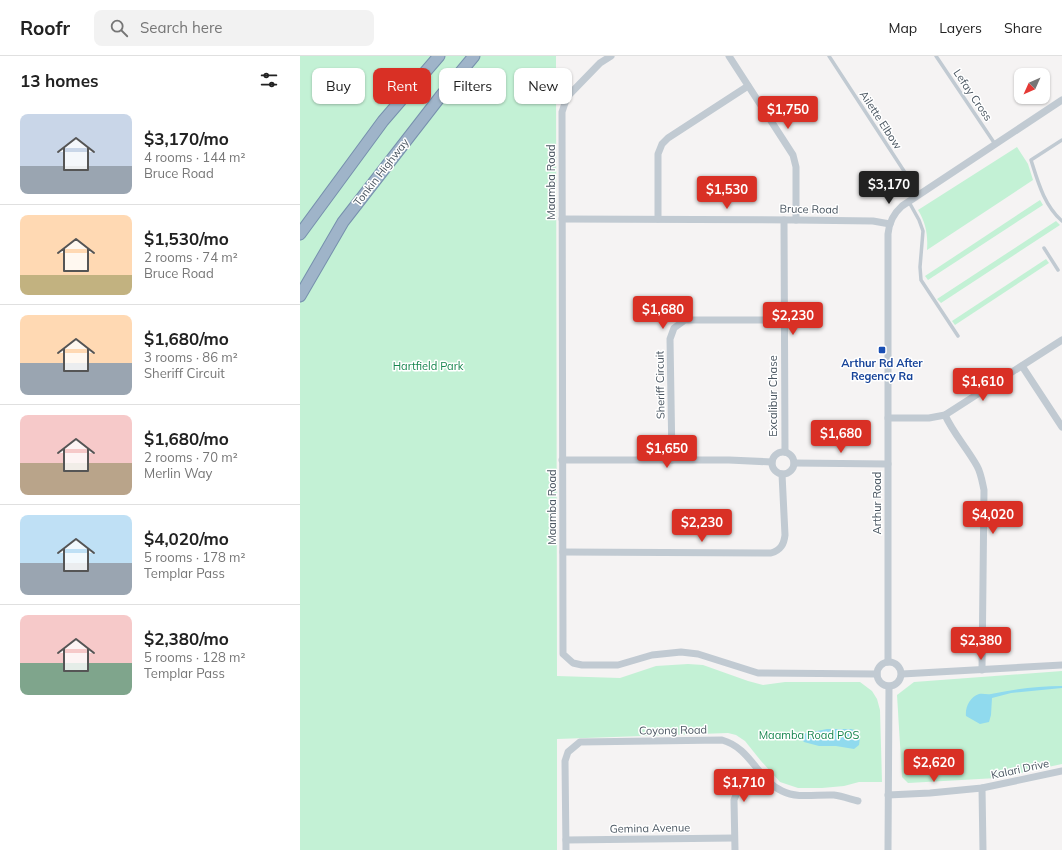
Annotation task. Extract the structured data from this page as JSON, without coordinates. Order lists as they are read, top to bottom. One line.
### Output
{"streets":{"highway":["Tonkin Highway"],"street":["Maamba Road","Bruce Road","Sheriff Circuit","Excalibur Chase","Arthur Road","Coyong Road","Kalari Drive","Gemina Avenue"],"lane":["Lefay Cross","Ailette Elbow"]},"crossings":[["Maamba Road","Bruce Road"],["Maamba Road","Arthur Road"],["Bruce Road","Excalibur Chase"],["Bruce Road","Arthur Road"],["Sheriff Circuit","Excalibur Chase"],["Coyong Road","Gemina Avenue"]],"parks":["Hartfield Park","Maamba Road POS"],"places":{"transit":["Arthur Rd After Regency Ra"]},"north":"bottom left","page":{"header":"Roofr","search":"Search here","nav":["Map","Layers","Share"],"heading":"13 homes","chip":["Buy","Rent","Filters","New"],"price":["$1,750","$3,170","$1,530","$1,680","$2,230","$1,610","$1,680","$1,650","$4,020","$2,230","$2,380","$2,620","$1,710"],"list":[{"name":"$3,170/mo","note":"4 rooms · 144 m² · Bruce Road"},{"name":"$1,530/mo","note":"2 rooms · 74 m² · Bruce Road"},{"name":"$1,680/mo","note":"3 rooms · 86 m² · Sheriff Circuit"},{"name":"$1,680/mo","note":"2 rooms · 70 m² · Merlin Way"},{"name":"$4,020/mo","note":"5 rooms · 178 m² · Templar Pass"},{"name":"$2,380/mo","note":"5 rooms · 128 m² · Templar Pass"}]}}
